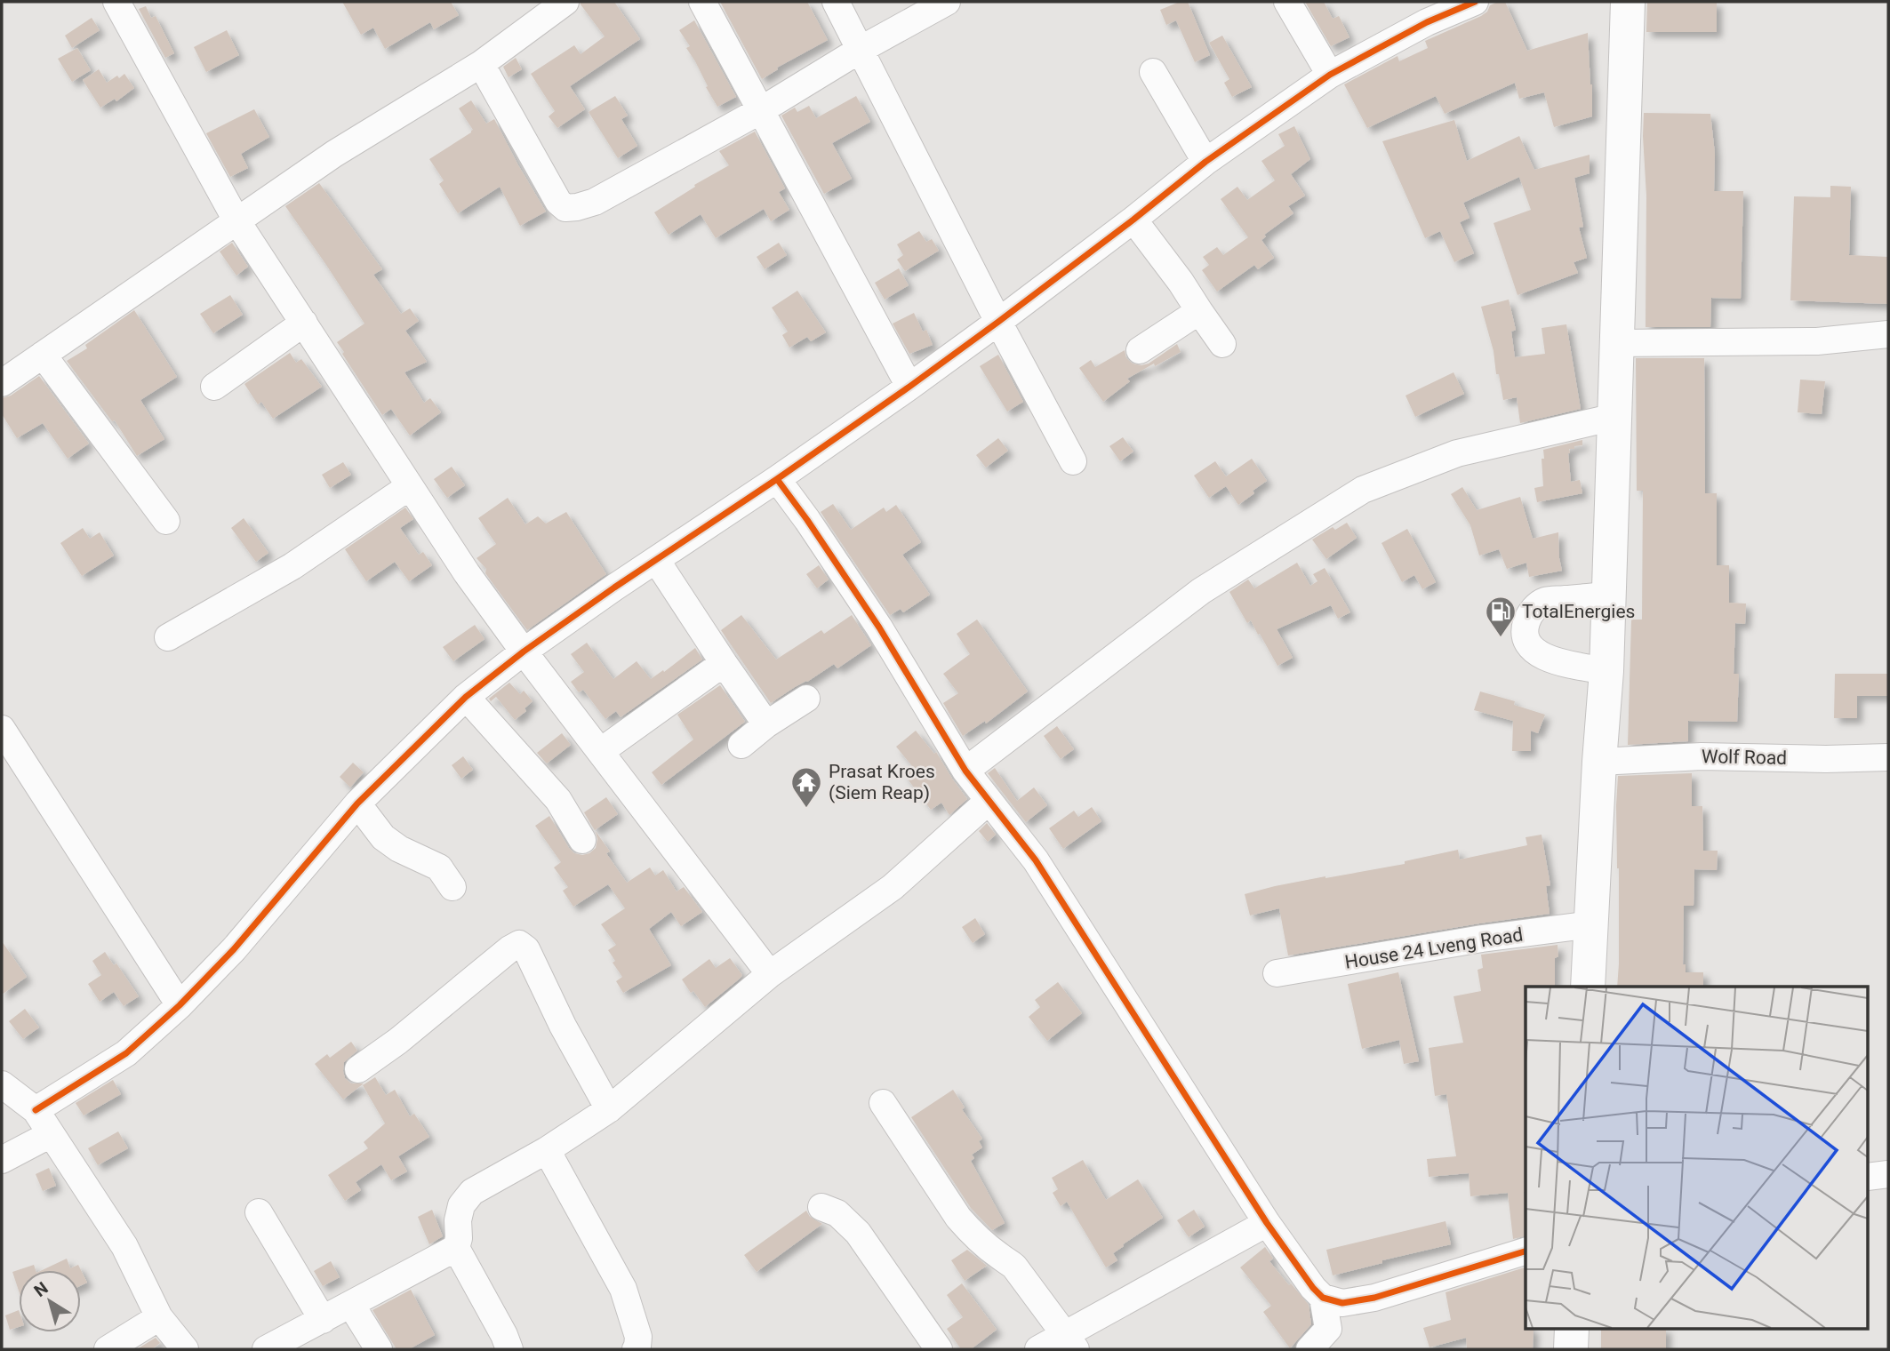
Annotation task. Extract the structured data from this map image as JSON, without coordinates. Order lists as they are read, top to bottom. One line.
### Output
{"streets":{"street":["Wolf Road","House 24 Lveng Road"]},"places":{"fuel station":["TotalEnergies"],"temple":["Prasat Kroes (Siem Reap)"]},"north":"top left"}
